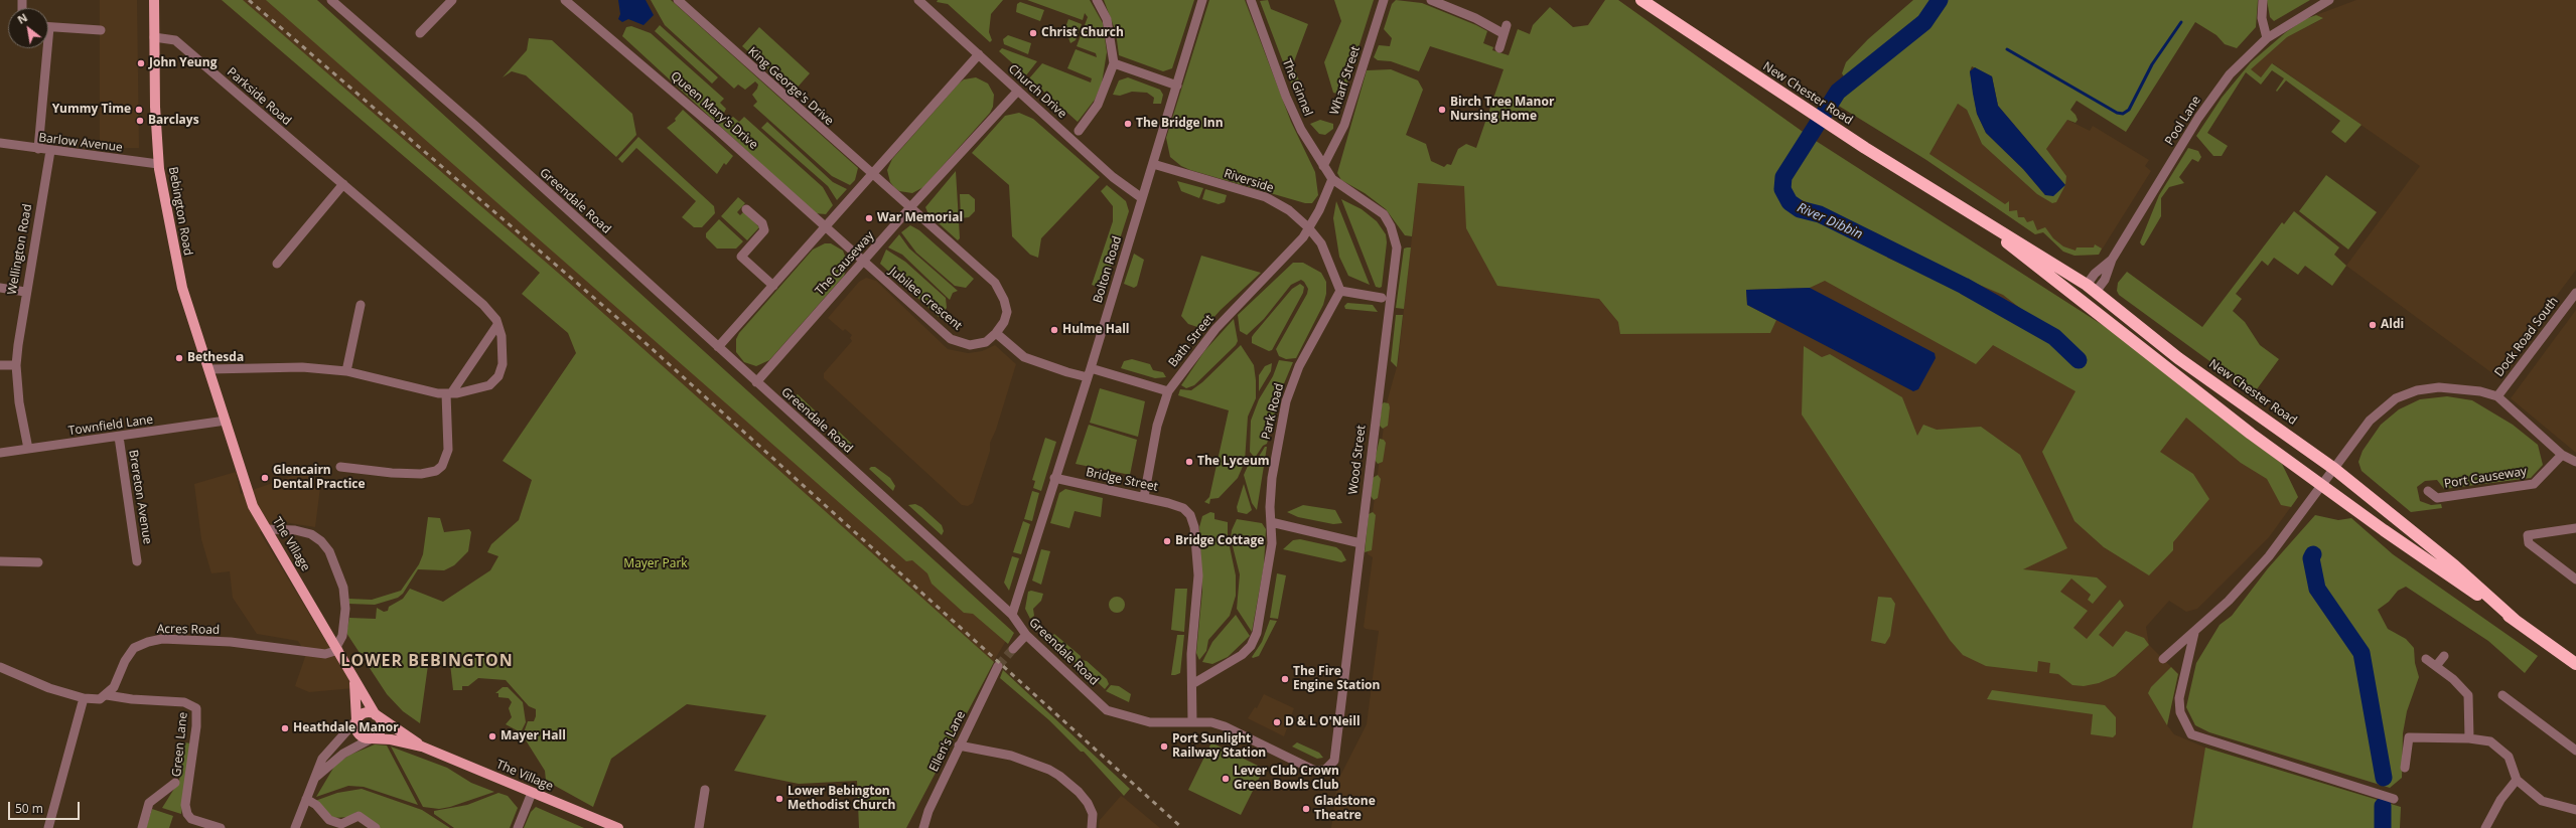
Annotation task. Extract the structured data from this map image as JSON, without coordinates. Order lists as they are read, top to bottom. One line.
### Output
{"streets":{"highway":["New Chester Road"],"main road":["Bebington Road","The Village"],"street":["Wharf Street","King George's Drive","The Ginnel","Church Drive","Parkside Road","Queen Mary's Drive","Pool Lane","Barlow Avenue","Riverside","Greendale Road","Wellington Road","The Causeway","Bolton Road","Jubilee Crescent","Dock Road South","Bath Street","Park Road","Townfield Lane","Wood Street","Port Causeway","Bridge Street","Brereton Avenue","Acres Road","Ellen's Lane","Green Lane"]},"crossings":[["Wharf Street","The Ginnel"],["King George's Drive","Jubilee Crescent"],["The Ginnel","Wood Street"],["Church Drive","The Causeway"],["Church Drive","Bolton Road"],["New Chester Road","Pool Lane"],["Parkside Road","Bebington Road"],["Queen Mary's Drive","Jubilee Crescent"],["Barlow Avenue","Bebington Road"],["Barlow Avenue","Wellington Road"],["Riverside","Bolton Road"],["Riverside","Bath Street"],["Riverside","Park Road"],["Greendale Road","The Causeway"],["Greendale Road","Bolton Road"],["Greendale Road","Wood Street"],["Bebington Road","Townfield Lane"],["Bebington Road","The Village"],["Wellington Road","Townfield Lane"],["The Causeway","Jubilee Crescent"],["Bolton Road","Bridge Street"],["Bath Street","Bridge Street"],["Park Road","Bridge Street"],["Townfield Lane","Brereton Avenue"],["Townfield Lane","The Village"],["The Village","Acres Road"],["Acres Road","Green Lane"]],"districts":["LOWER BEBINGTON"],"water":["River Dibbin"],"parks":["Mayer Park"],"places":["Christ Church","John Yeung","Yummy Time","Birch Tree Manor Nursing Home","Barclays","The Bridge Inn","War Memorial","Aldi","Hulme Hall","Bethesda","The Lyceum","Glencairn Dental Practice","Bridge Cottage","The Fire Engine Station","D & L O'Neill","Heathdale Manor","Mayer Hall","Port Sunlight Railway Station","Lever Club Crown Green Bowls Club","Lower Bebington Methodist Church","Gladstone Theatre"],"scale_bar":"50 m","north":"top left"}
